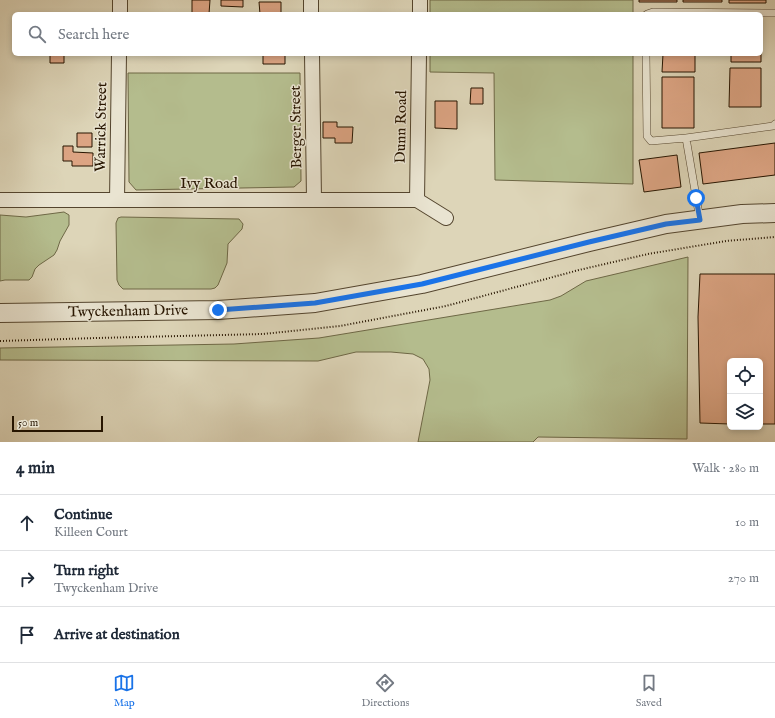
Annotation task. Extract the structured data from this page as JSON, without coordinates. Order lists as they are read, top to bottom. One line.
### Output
{"streets":{"street":["Warrick Street","Berger Street","Dunn Road","Ivy Road","Twyckenham Drive"]},"crossings":[["Warrick Street","Ivy Road"],["Berger Street","Ivy Road"],["Dunn Road","Ivy Road"]],"scale_bar":"50 m","page":{"search":"Search here","scale":"50 m","heading":["4 min","Walk · 280 m"],"list":[["Continue","Killeen Court","10 m"],["Turn right","Twyckenham Drive","270 m"],"Arrive at destination"],"nav":["Map","Directions","Saved"]}}
